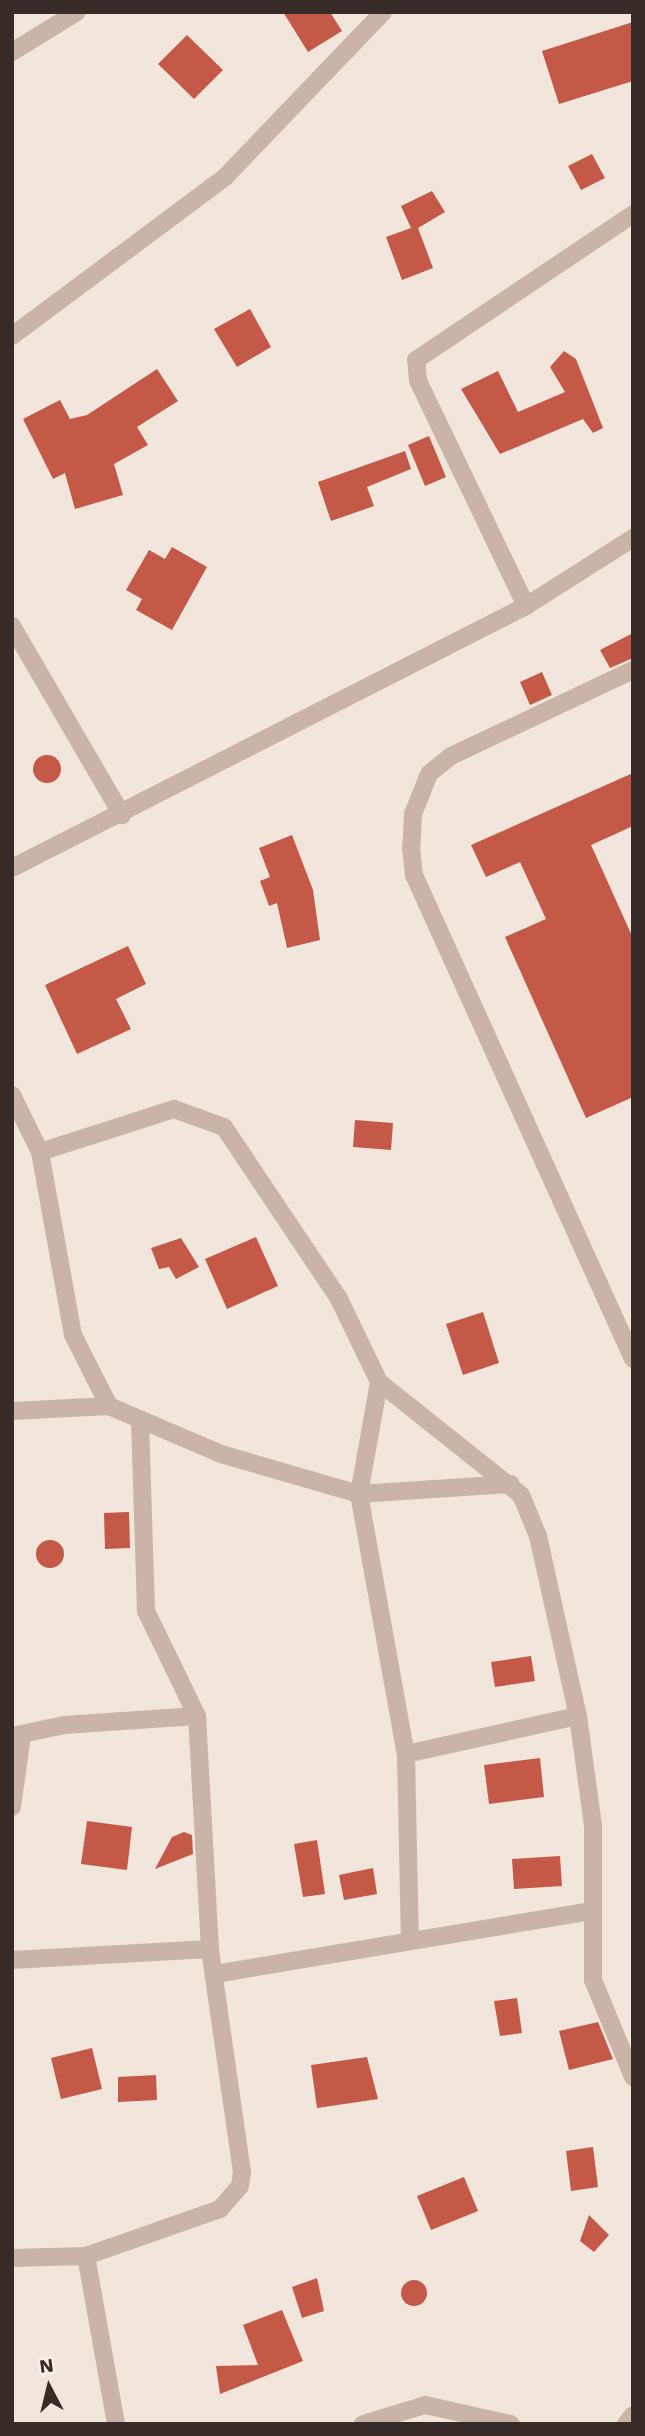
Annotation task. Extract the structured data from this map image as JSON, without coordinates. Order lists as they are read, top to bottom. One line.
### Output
{"north":"top"}
